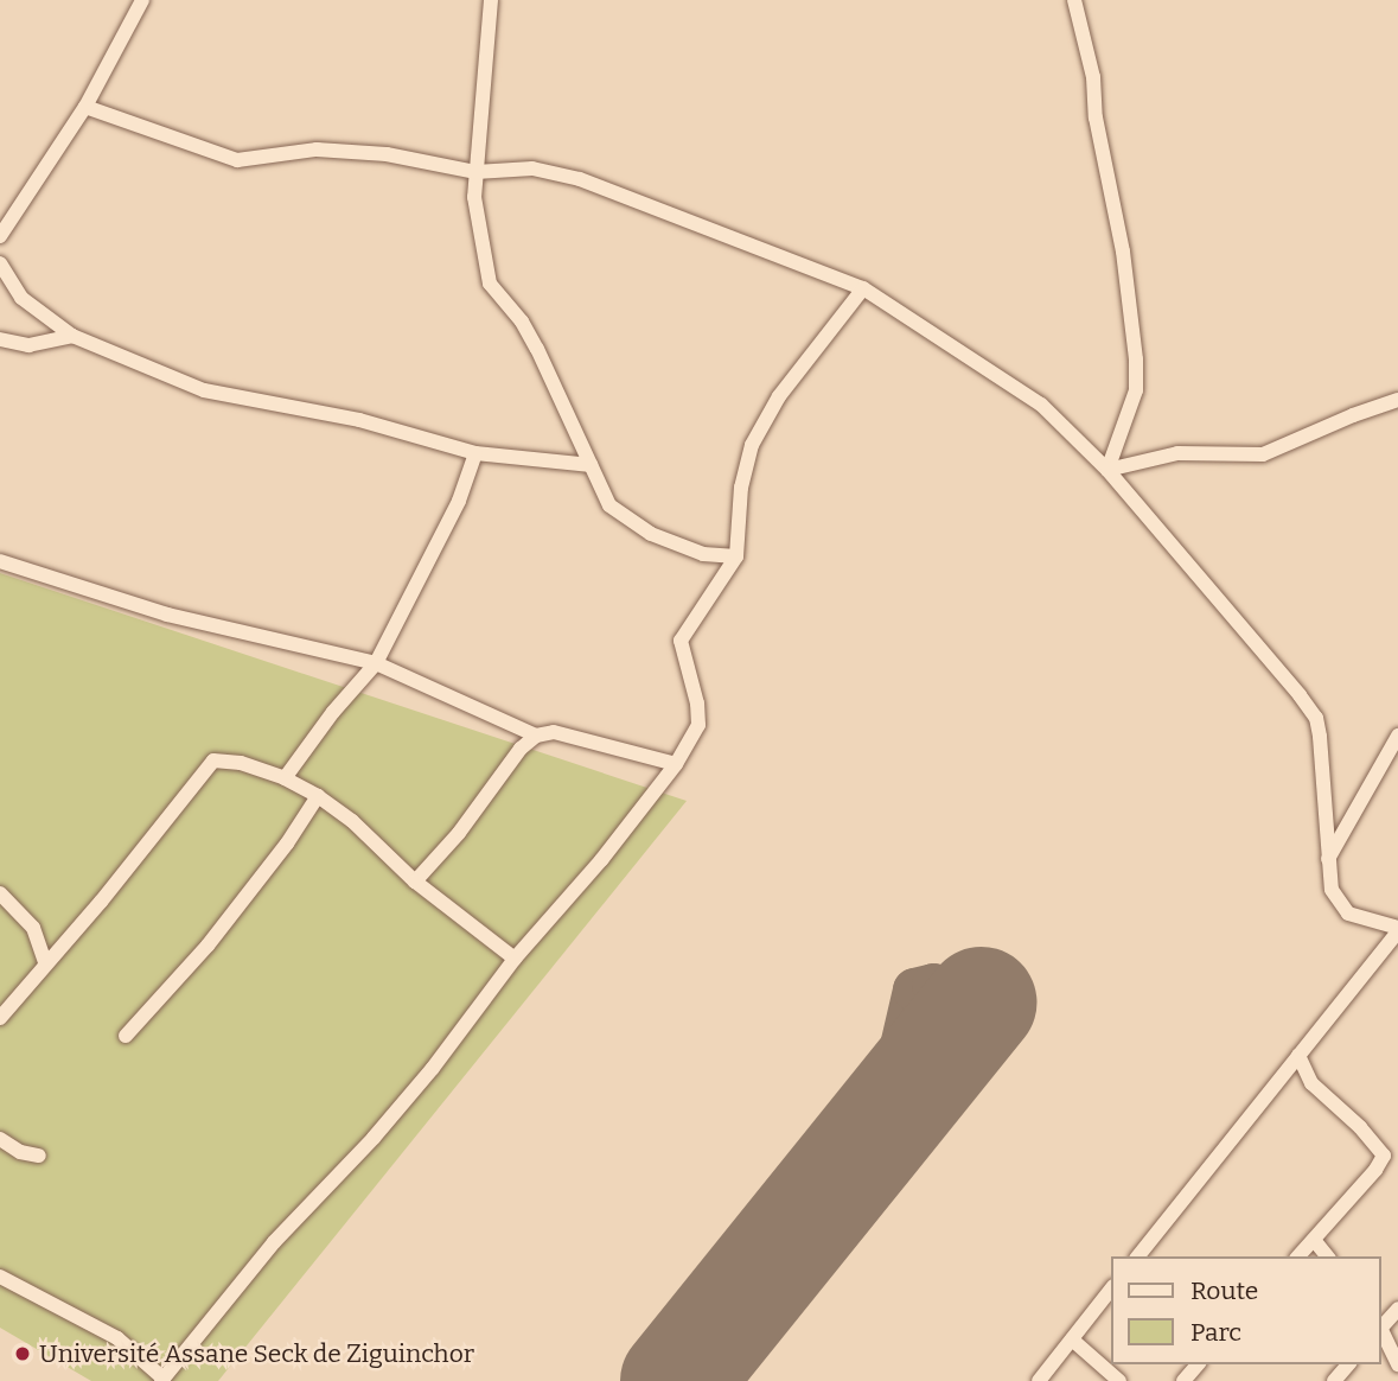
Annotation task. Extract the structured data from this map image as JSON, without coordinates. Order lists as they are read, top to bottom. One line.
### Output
{"places":["Université Assane Seck de Ziguinchor"],"legend":["Route","Parc"]}
